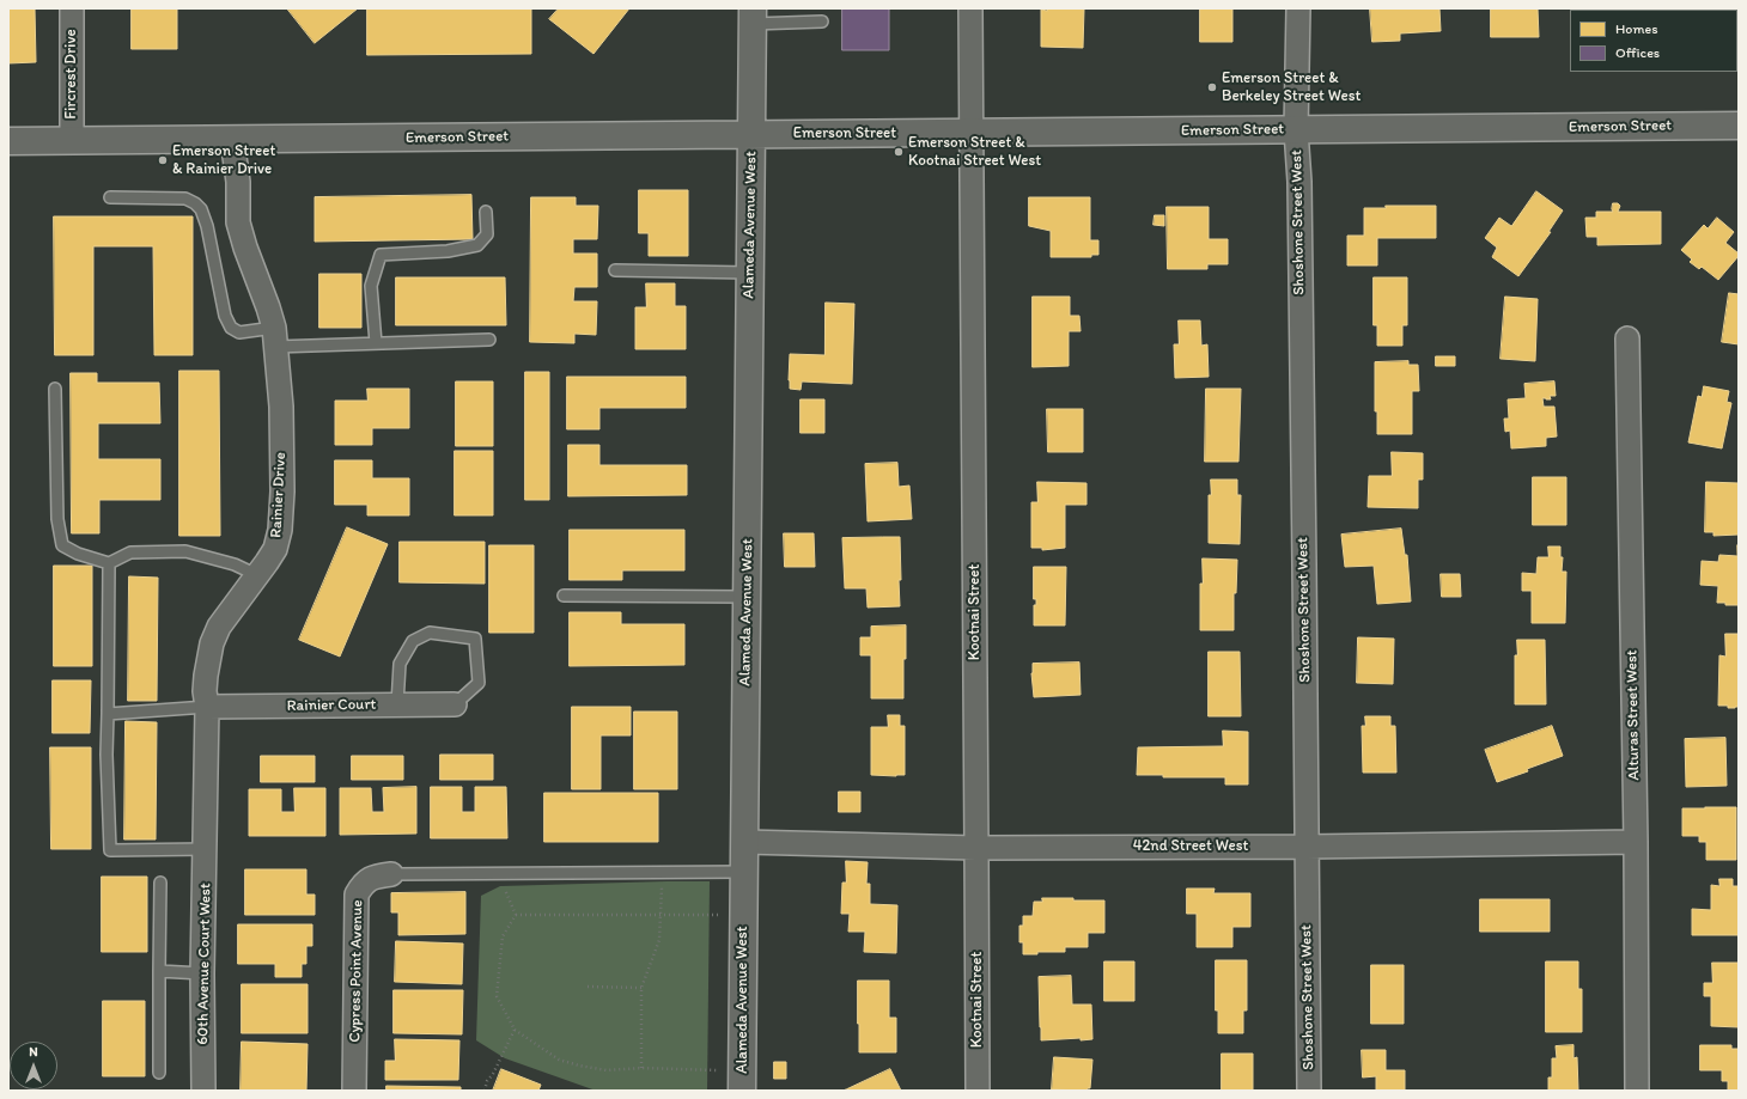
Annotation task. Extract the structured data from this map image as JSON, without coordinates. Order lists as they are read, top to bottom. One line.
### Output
{"streets":{"main road":["Emerson Street","Alameda Avenue West"],"street":["Fircrest Drive","Shoshone Street West","Rainier Drive","Kootnai Street","Rainier Court","Alturas Street West","42nd Street West","60th Avenue Court West","Cypress Point Avenue"]},"crossings":[["Fircrest Drive","Emerson Street"],["Emerson Street","Shoshone Street West"],["Emerson Street","Alameda Avenue West"],["Emerson Street","Rainier Drive"],["Emerson Street","Kootnai Street"],["Shoshone Street West","42nd Street West"],["Alameda Avenue West","42nd Street West"],["Rainier Drive","Rainier Court"],["Rainier Drive","60th Avenue Court West"],["Kootnai Street","42nd Street West"],["Alturas Street West","42nd Street West"]],"places":["Emerson Street & Berkeley Street West","Emerson Street & Kootnai Street West","Emerson Street & Rainier Drive"],"legend":["Homes","Offices"],"north":"top"}
